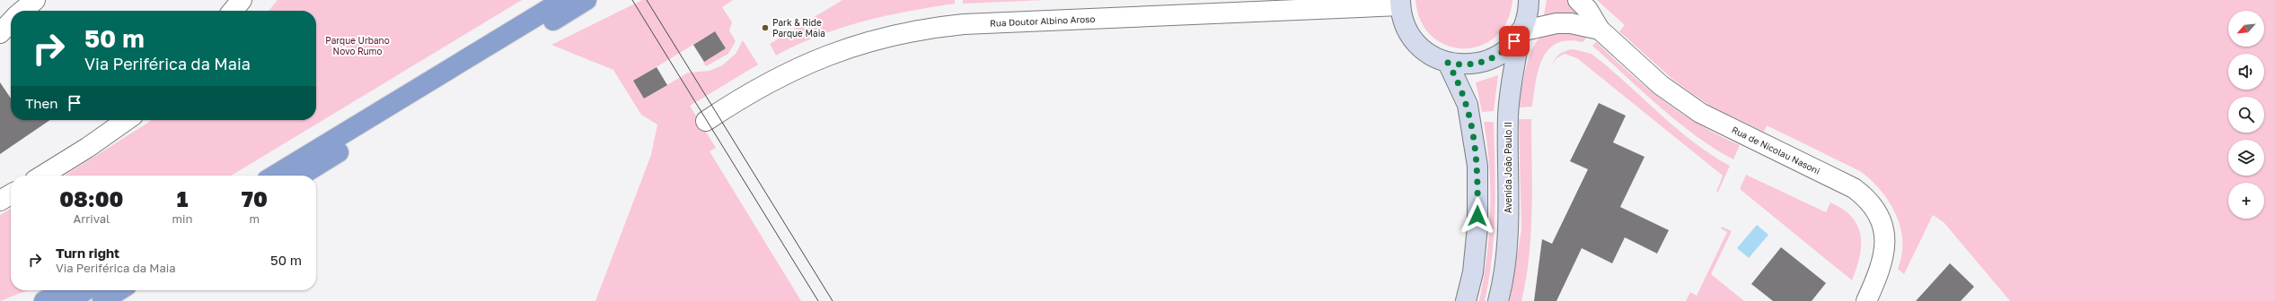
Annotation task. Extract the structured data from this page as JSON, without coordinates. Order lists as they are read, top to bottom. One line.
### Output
{"streets":{"main road":["Avenida João Paulo II"],"street":["Rua Doutor Albino Aroso","Rua de Nicolau Nasoni"]},"parks":["Parque Urbano Novo Rumo"],"places":["Park & Ride Parque Maia"],"north":"bottom left","page":{"map_buttons":"+","turn":["50 m","Via Periférica da Maia"],"then":"Then","eta":["08:00","Arrival","1","min","70","m"],"list":[{"name":"Turn right","note":"Via Periférica da Maia","value":"50 m"}]}}
